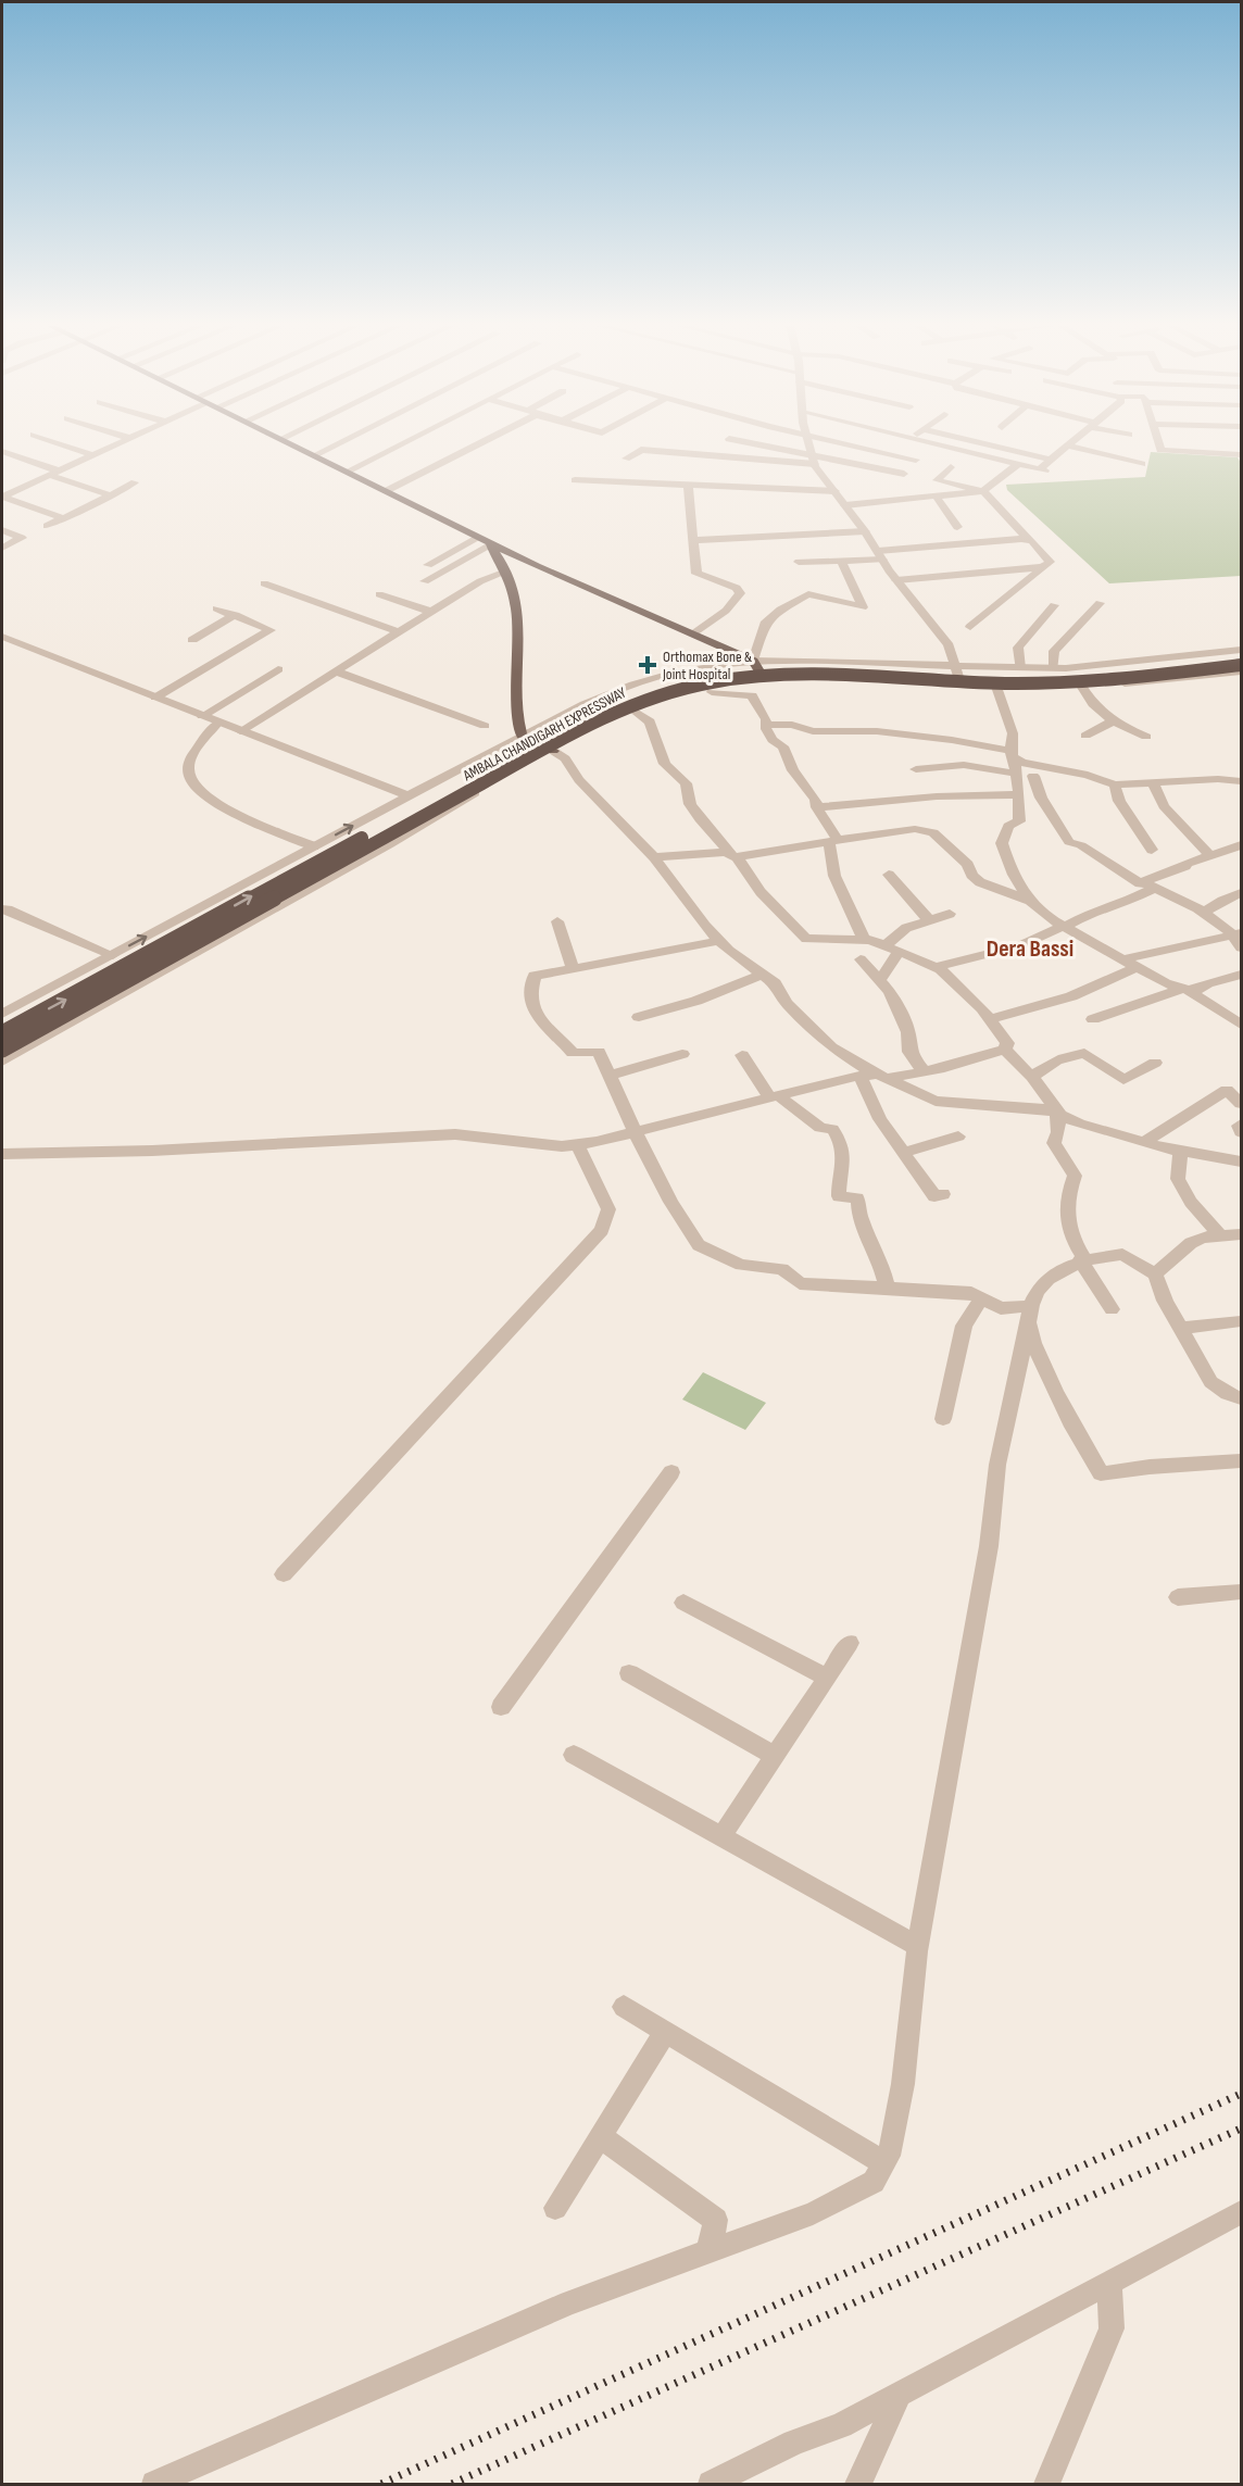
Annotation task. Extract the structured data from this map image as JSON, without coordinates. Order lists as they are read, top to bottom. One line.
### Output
{"streets":{"highway":["AMBALA CHANDIGARH EXPRESSWAY"]},"districts":["Dera Bassi"],"places":{"health":["Orthomax Bone & Joint Hospital"]}}
